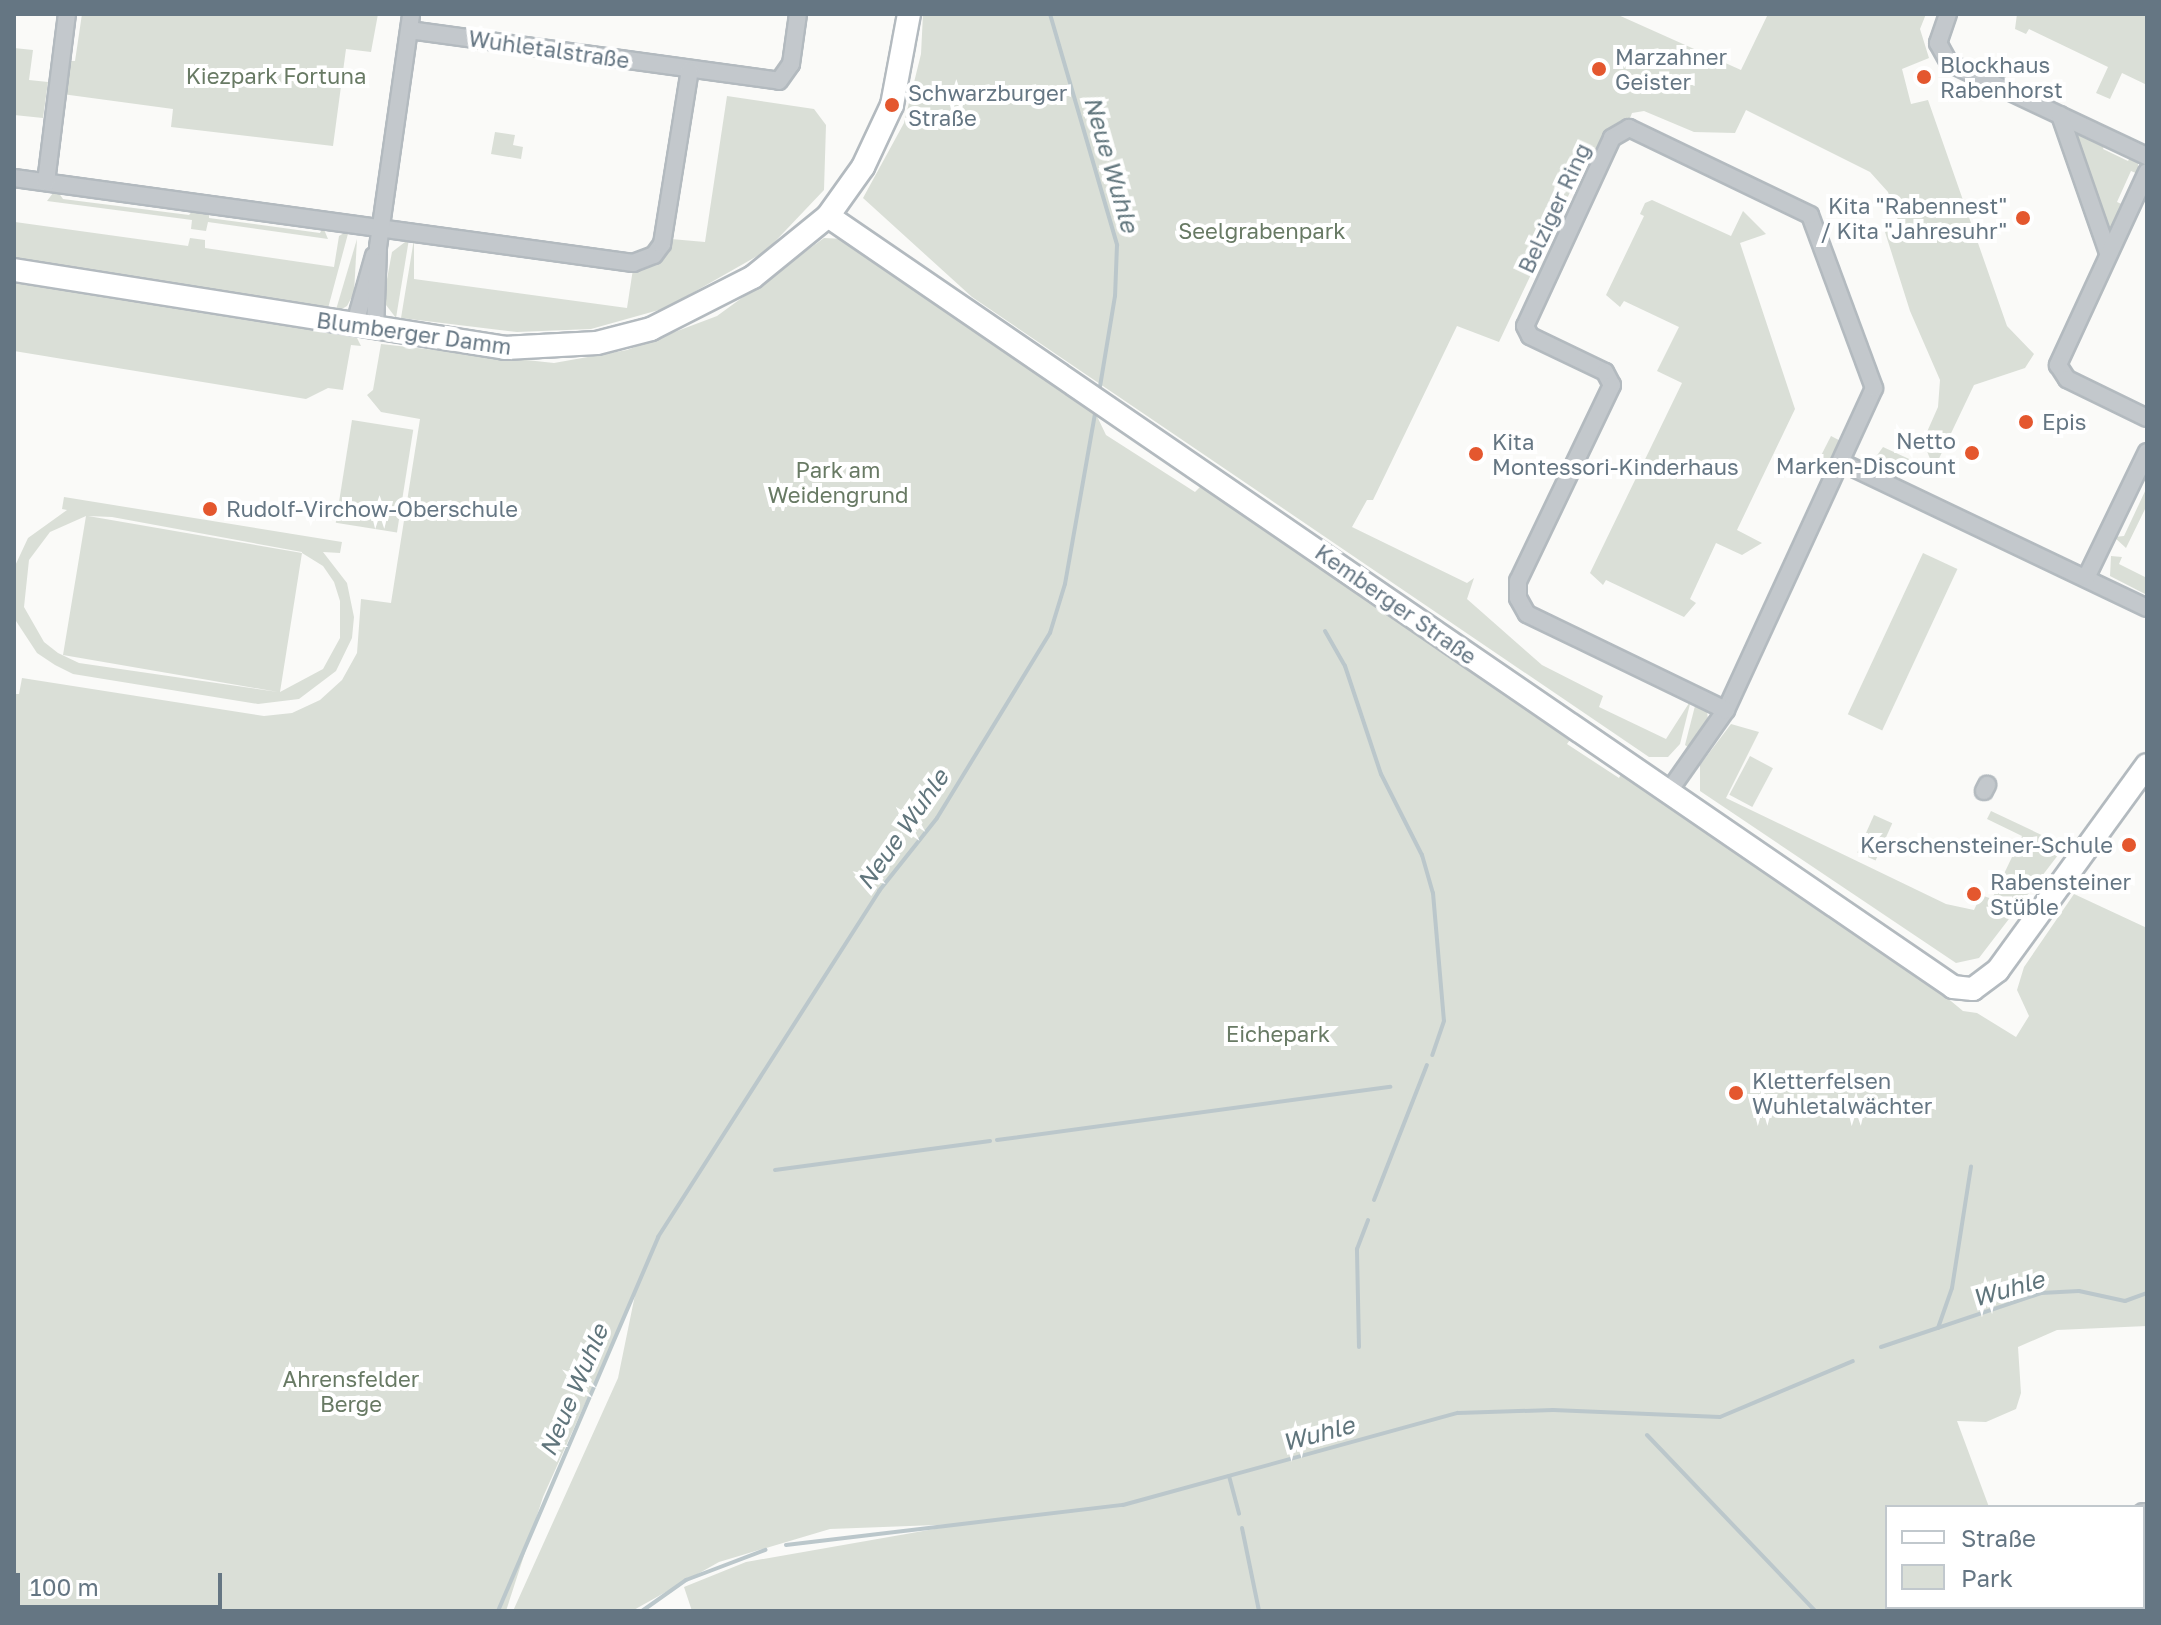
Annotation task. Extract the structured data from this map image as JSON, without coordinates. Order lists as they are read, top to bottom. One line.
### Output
{"streets":{"main road":["Blumberger Damm","Kemberger Straße"],"street":["Wuhletalstraße","Belziger Ring"]},"crossings":[["Belziger Ring","Kemberger Straße"],["Blumberger Damm","Kemberger Straße"]],"water":["Neue Wuhle","Wuhle"],"parks":["Kiezpark Fortuna","Seelgrabenpark","Park am Weidengrund","Eichepark","Ahrensfelder Berge"],"places":["Marzahner Geister","Blockhaus Rabenhorst","Schwarzburger Straße","Kita \"Rabennest\" / Kita \"Jahresuhr\"","Epis","Netto Marken-Discount","Kita Montessori-Kinderhaus","Rudolf-Virchow-Oberschule","Kerschensteiner-Schule","Rabensteiner Stüble","Kletterfelsen Wuhletalwächter"],"legend":["Straße","Park"],"scale_bar":"100 m"}
